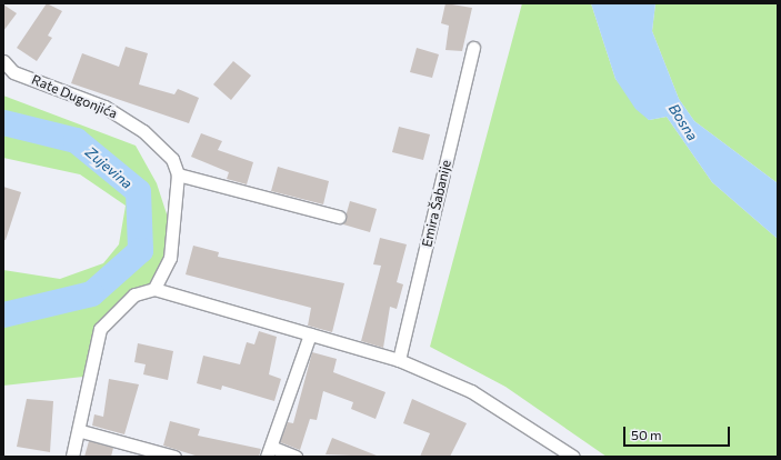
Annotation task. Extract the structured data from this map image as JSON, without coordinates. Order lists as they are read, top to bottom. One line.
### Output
{"streets":{"street":["Rate Dugonjića","Emira Šabanije"]},"water":["Bosna","Zujevina"],"scale_bar":"50 m"}
